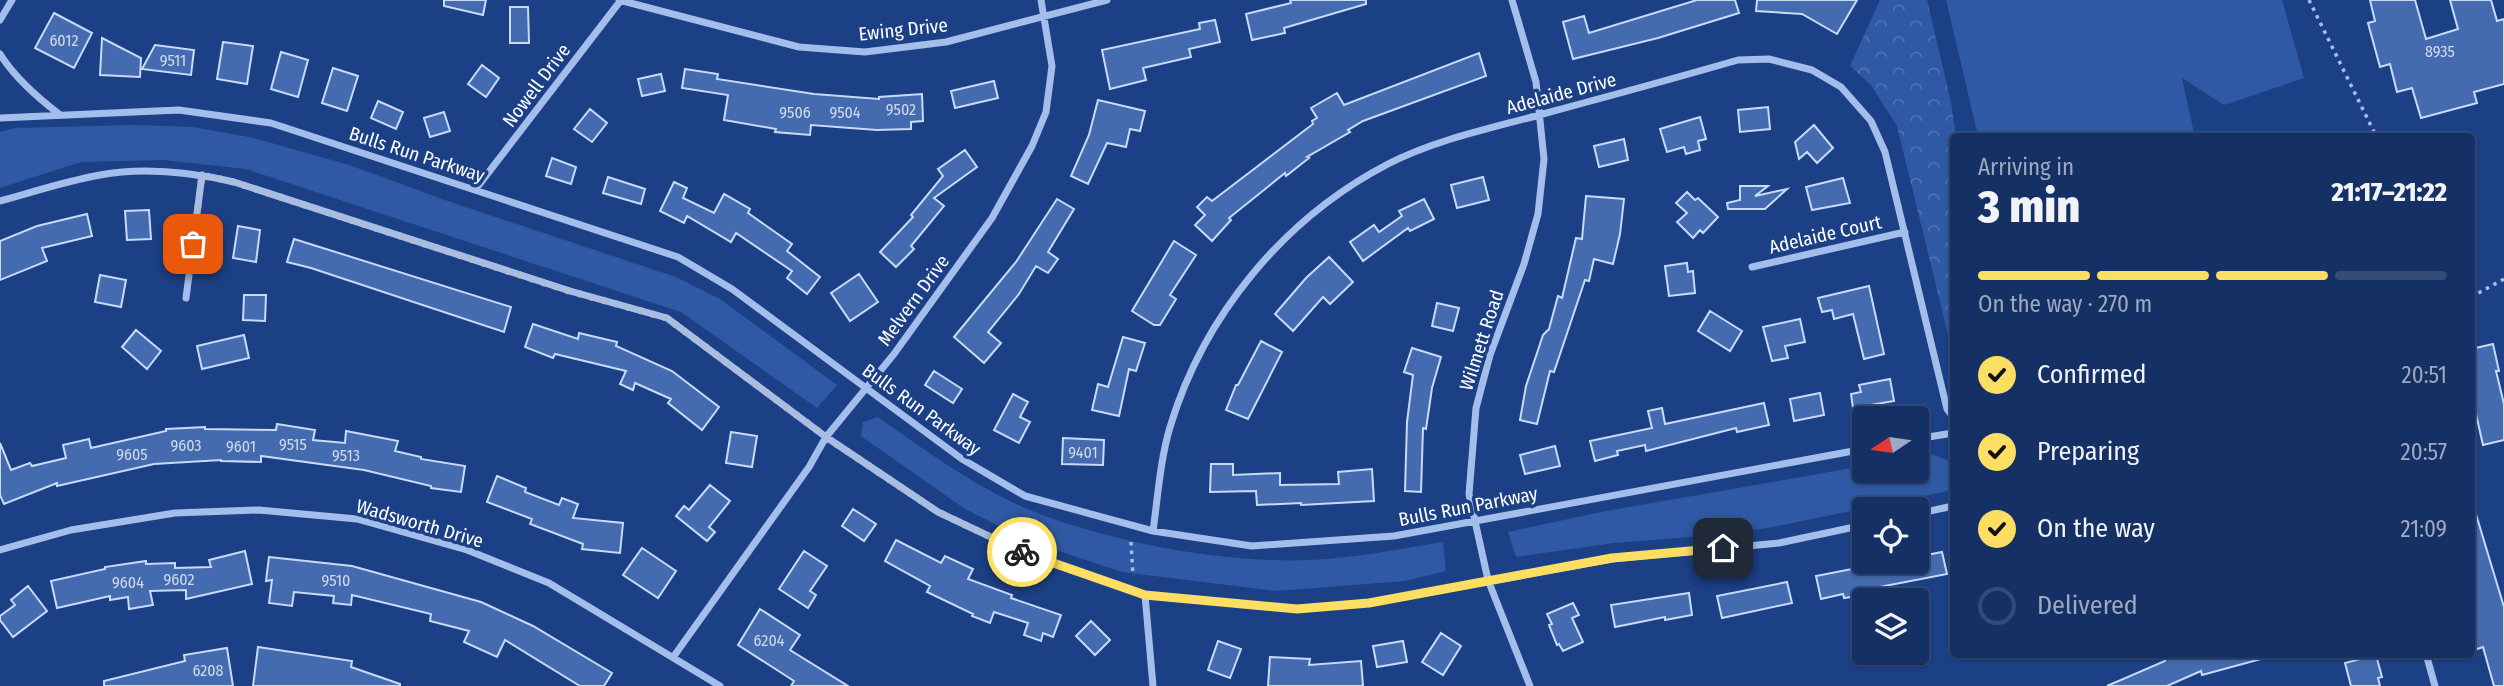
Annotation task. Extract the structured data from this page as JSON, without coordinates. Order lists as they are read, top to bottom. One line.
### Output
{"streets":{"street":["Ewing Drive","Nowell Drive","Adelaide Drive","Bulls Run Parkway","Adelaide Court","Melvern Drive","Wilmett Road","Wadsworth Drive"]},"crossings":[["Ewing Drive","Nowell Drive"],["Ewing Drive","Melvern Drive"],["Nowell Drive","Bulls Run Parkway"],["Adelaide Drive","Bulls Run Parkway"],["Adelaide Drive","Adelaide Court"],["Adelaide Drive","Wilmett Road"],["Bulls Run Parkway","Melvern Drive"],["Bulls Run Parkway","Wilmett Road"],["Melvern Drive","Wadsworth Drive"]],"house_numbers":["6012","8935","9511","9502","9506","9504","9515","9603","9601","9401","9605","9513","9602","9510","9604","6204","6208"],"north":"left","page":{"heading":["3 min","Arriving in","21:17–21:22"],"bar":"On the way · 270 m","list":[["Confirmed","20:51"],["Preparing","20:57"],["On the way","21:09"],"Delivered"]}}
